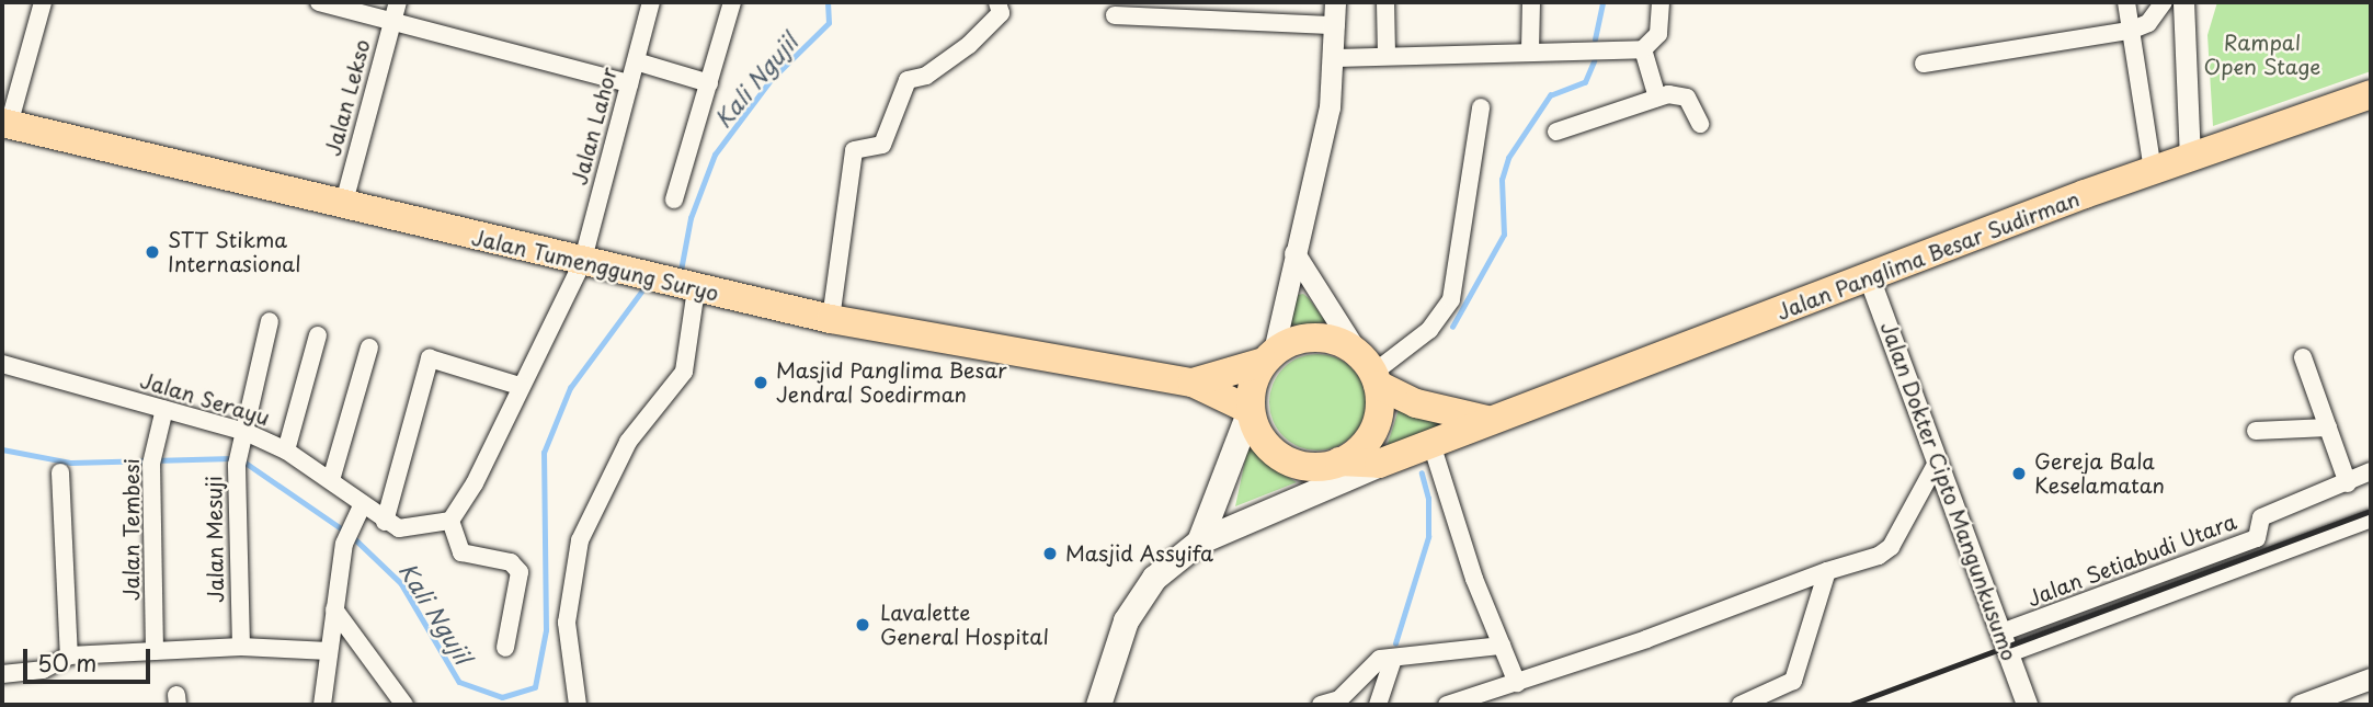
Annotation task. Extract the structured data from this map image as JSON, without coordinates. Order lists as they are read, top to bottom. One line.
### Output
{"streets":{"highway":["Jalan Panglima Besar Sudirman","Jalan Tumenggung Suryo"],"street":["Jalan Lekso","Jalan Lahor","Jalan Serayu","Jalan Dokter Cipto Mangunkusumo","Jalan Tembesi","Jalan Mesuji","Jalan Setiabudi Utara"]},"crossings":[["Jalan Lekso","Jalan Tumenggung Suryo"],["Jalan Lahor","Jalan Tumenggung Suryo"],["Jalan Panglima Besar Sudirman","Jalan Tumenggung Suryo"],["Jalan Panglima Besar Sudirman","Jalan Dokter Cipto Mangunkusumo"],["Jalan Serayu","Jalan Tembesi"],["Jalan Serayu","Jalan Mesuji"],["Jalan Dokter Cipto Mangunkusumo","Jalan Setiabudi Utara"]],"water":["Kali Ngujil"],"parks":["Rampal Open Stage"],"places":["STT Stikma Internasional","Masjid Panglima Besar Jendral Soedirman","Gereja Bala Keselamatan","Masjid Assyifa","Lavalette General Hospital"],"scale_bar":"50 m"}
